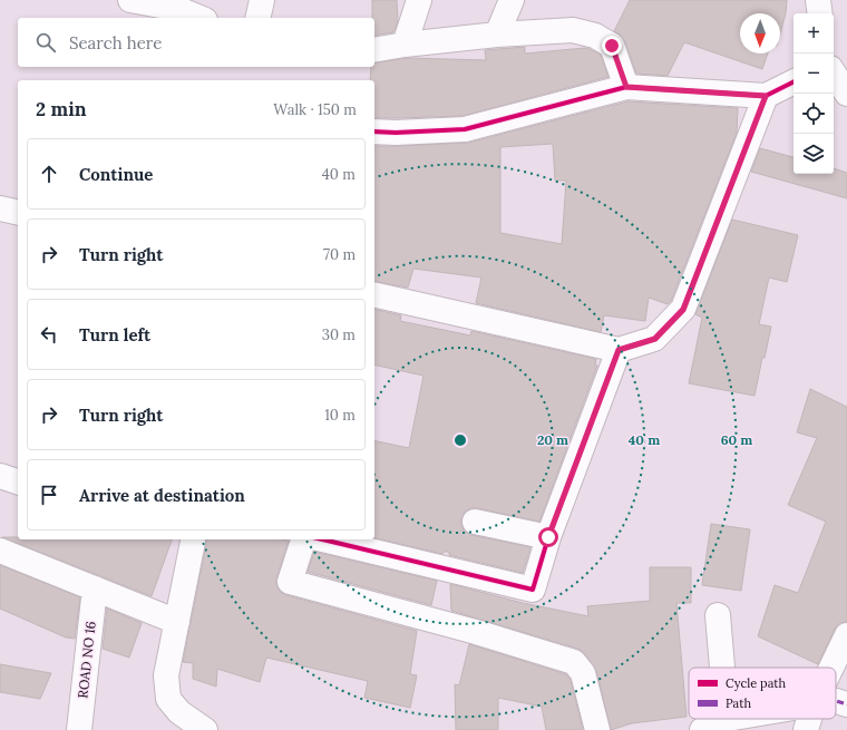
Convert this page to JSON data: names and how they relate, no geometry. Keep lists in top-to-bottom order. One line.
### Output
{"streets":{"street":["ROAD NO 16"]},"legend":["Cycle path","Path"],"north":"bottom","page":{"map_buttons":["+","−"],"search":"Search here","heading":["2 min","Walk · 150 m"],"list":[["Continue","40 m"],["Turn right","70 m"],["Turn left","30 m"],["Turn right","10 m"],"Arrive at destination"]},"rings":["20 m","40 m","60 m"]}
